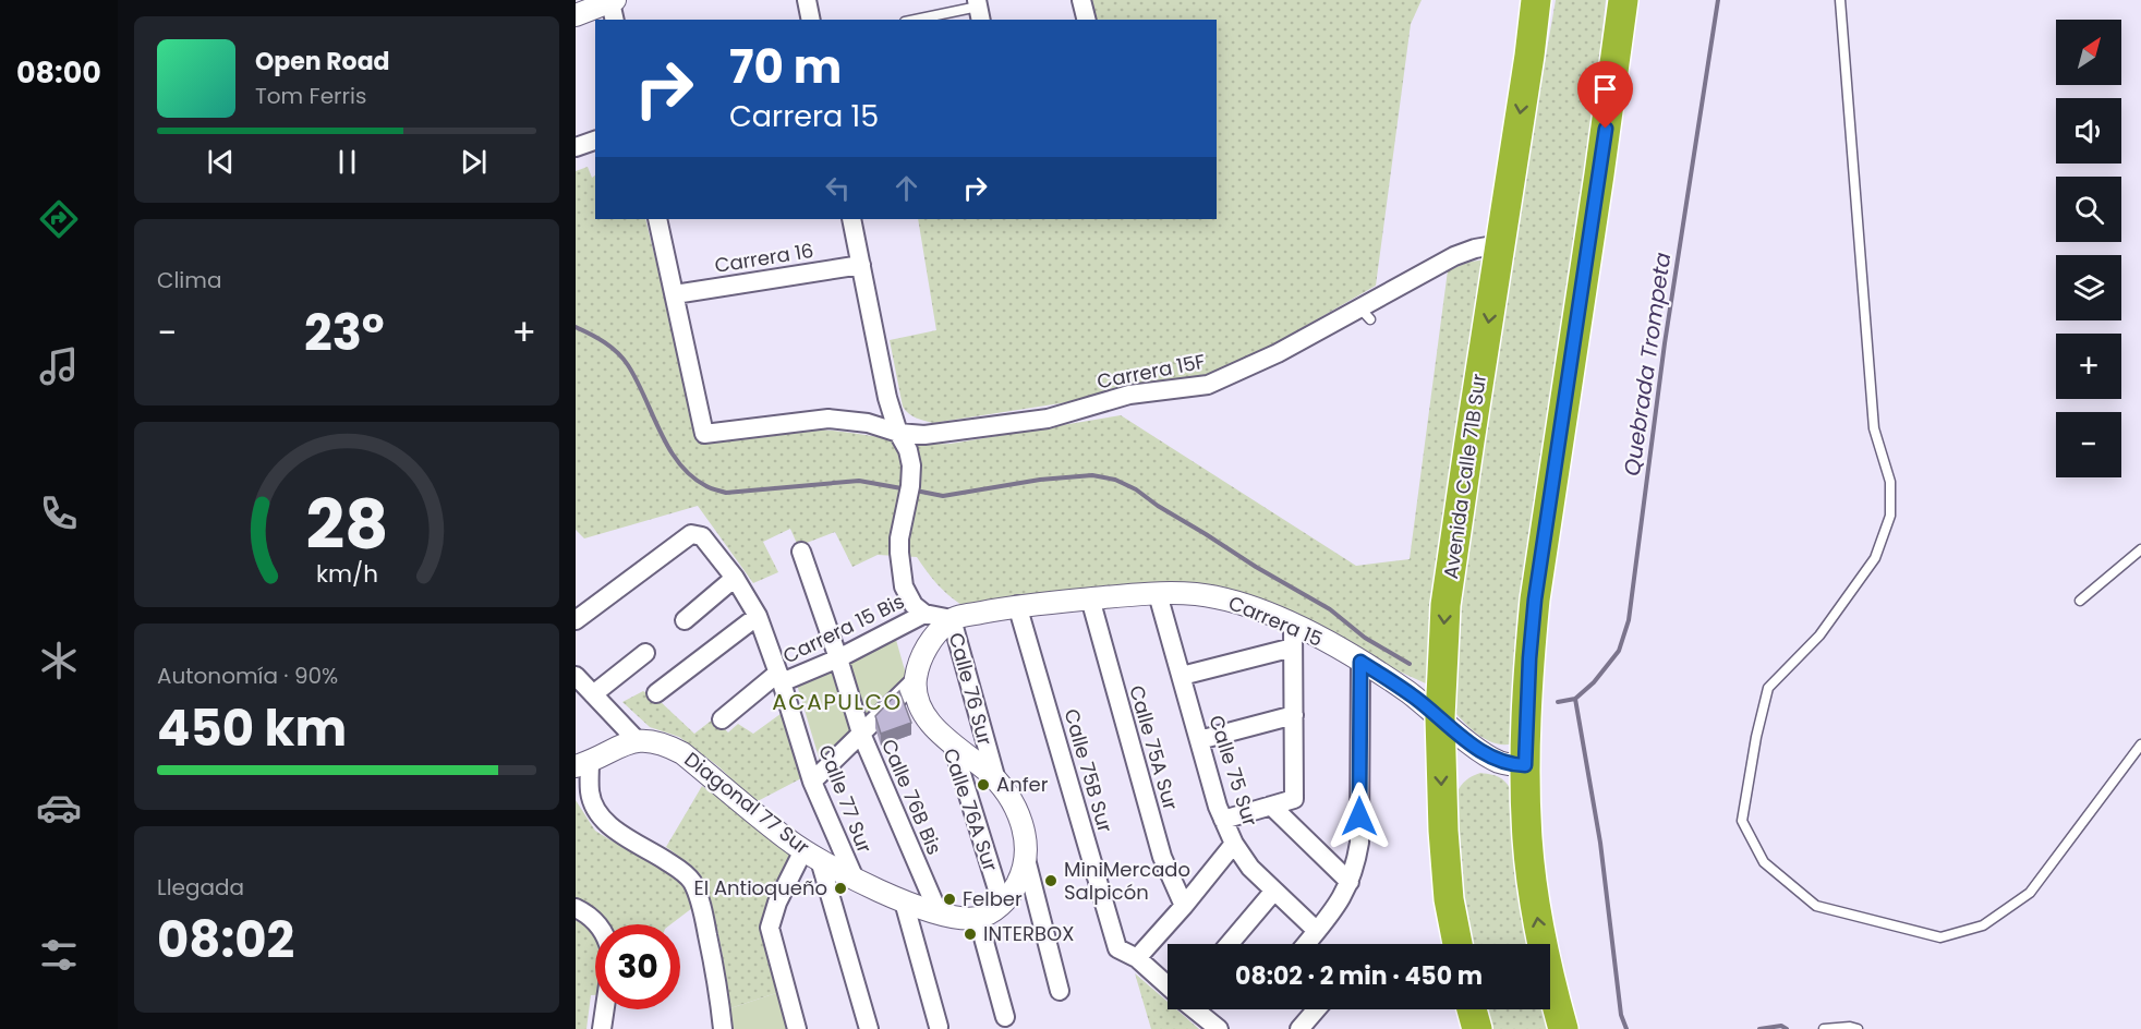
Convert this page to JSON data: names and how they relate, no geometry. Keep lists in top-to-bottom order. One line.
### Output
{"streets":{"highway":["Avenida Calle 71B Sur"],"street":["Carrera 16","Carrera 15F","Carrera 15","Carrera 15 Bis","Calle 76 Sur","Calle 75A Sur","Calle 75B Sur","Calle 75 Sur","Calle 76B Bis","Calle 77 Sur","Diagonal 77 Sur","Calle 76A Sur"]},"crossings":[["Carrera 16","Carrera 15F"],["Carrera 15F","Avenida Calle 71B Sur"],["Avenida Calle 71B Sur","Carrera 15"],["Carrera 15","Calle 76 Sur"],["Carrera 15","Calle 75A Sur"],["Carrera 15","Calle 75B Sur"],["Carrera 15","Calle 75 Sur"],["Carrera 15 Bis","Calle 76 Sur"],["Carrera 15 Bis","Calle 76B Bis"],["Carrera 15 Bis","Calle 77 Sur"],["Calle 76B Bis","Diagonal 77 Sur"],["Calle 77 Sur","Diagonal 77 Sur"]],"districts":["ACAPULCO"],"water":["Quebrada Trompeta"],"places":["Anfer","MiniMercado Salpicón","El Antioqueño","Felber","INTERBOX"],"north":"top right","page":{"tabs":"08:00","map_buttons":["+","−"],"turn":["70 m","Carrera 15"],"song":["Open Road","Tom Ferris"],"tile":["Clima",["Autonomía · 90%","450 km"],["Llegada","08:02"]],"heat":["−","23°","+"],"limit":"30","trip":"08:02 · 2 min · 450 m","gauge":["28","km/h"]}}
